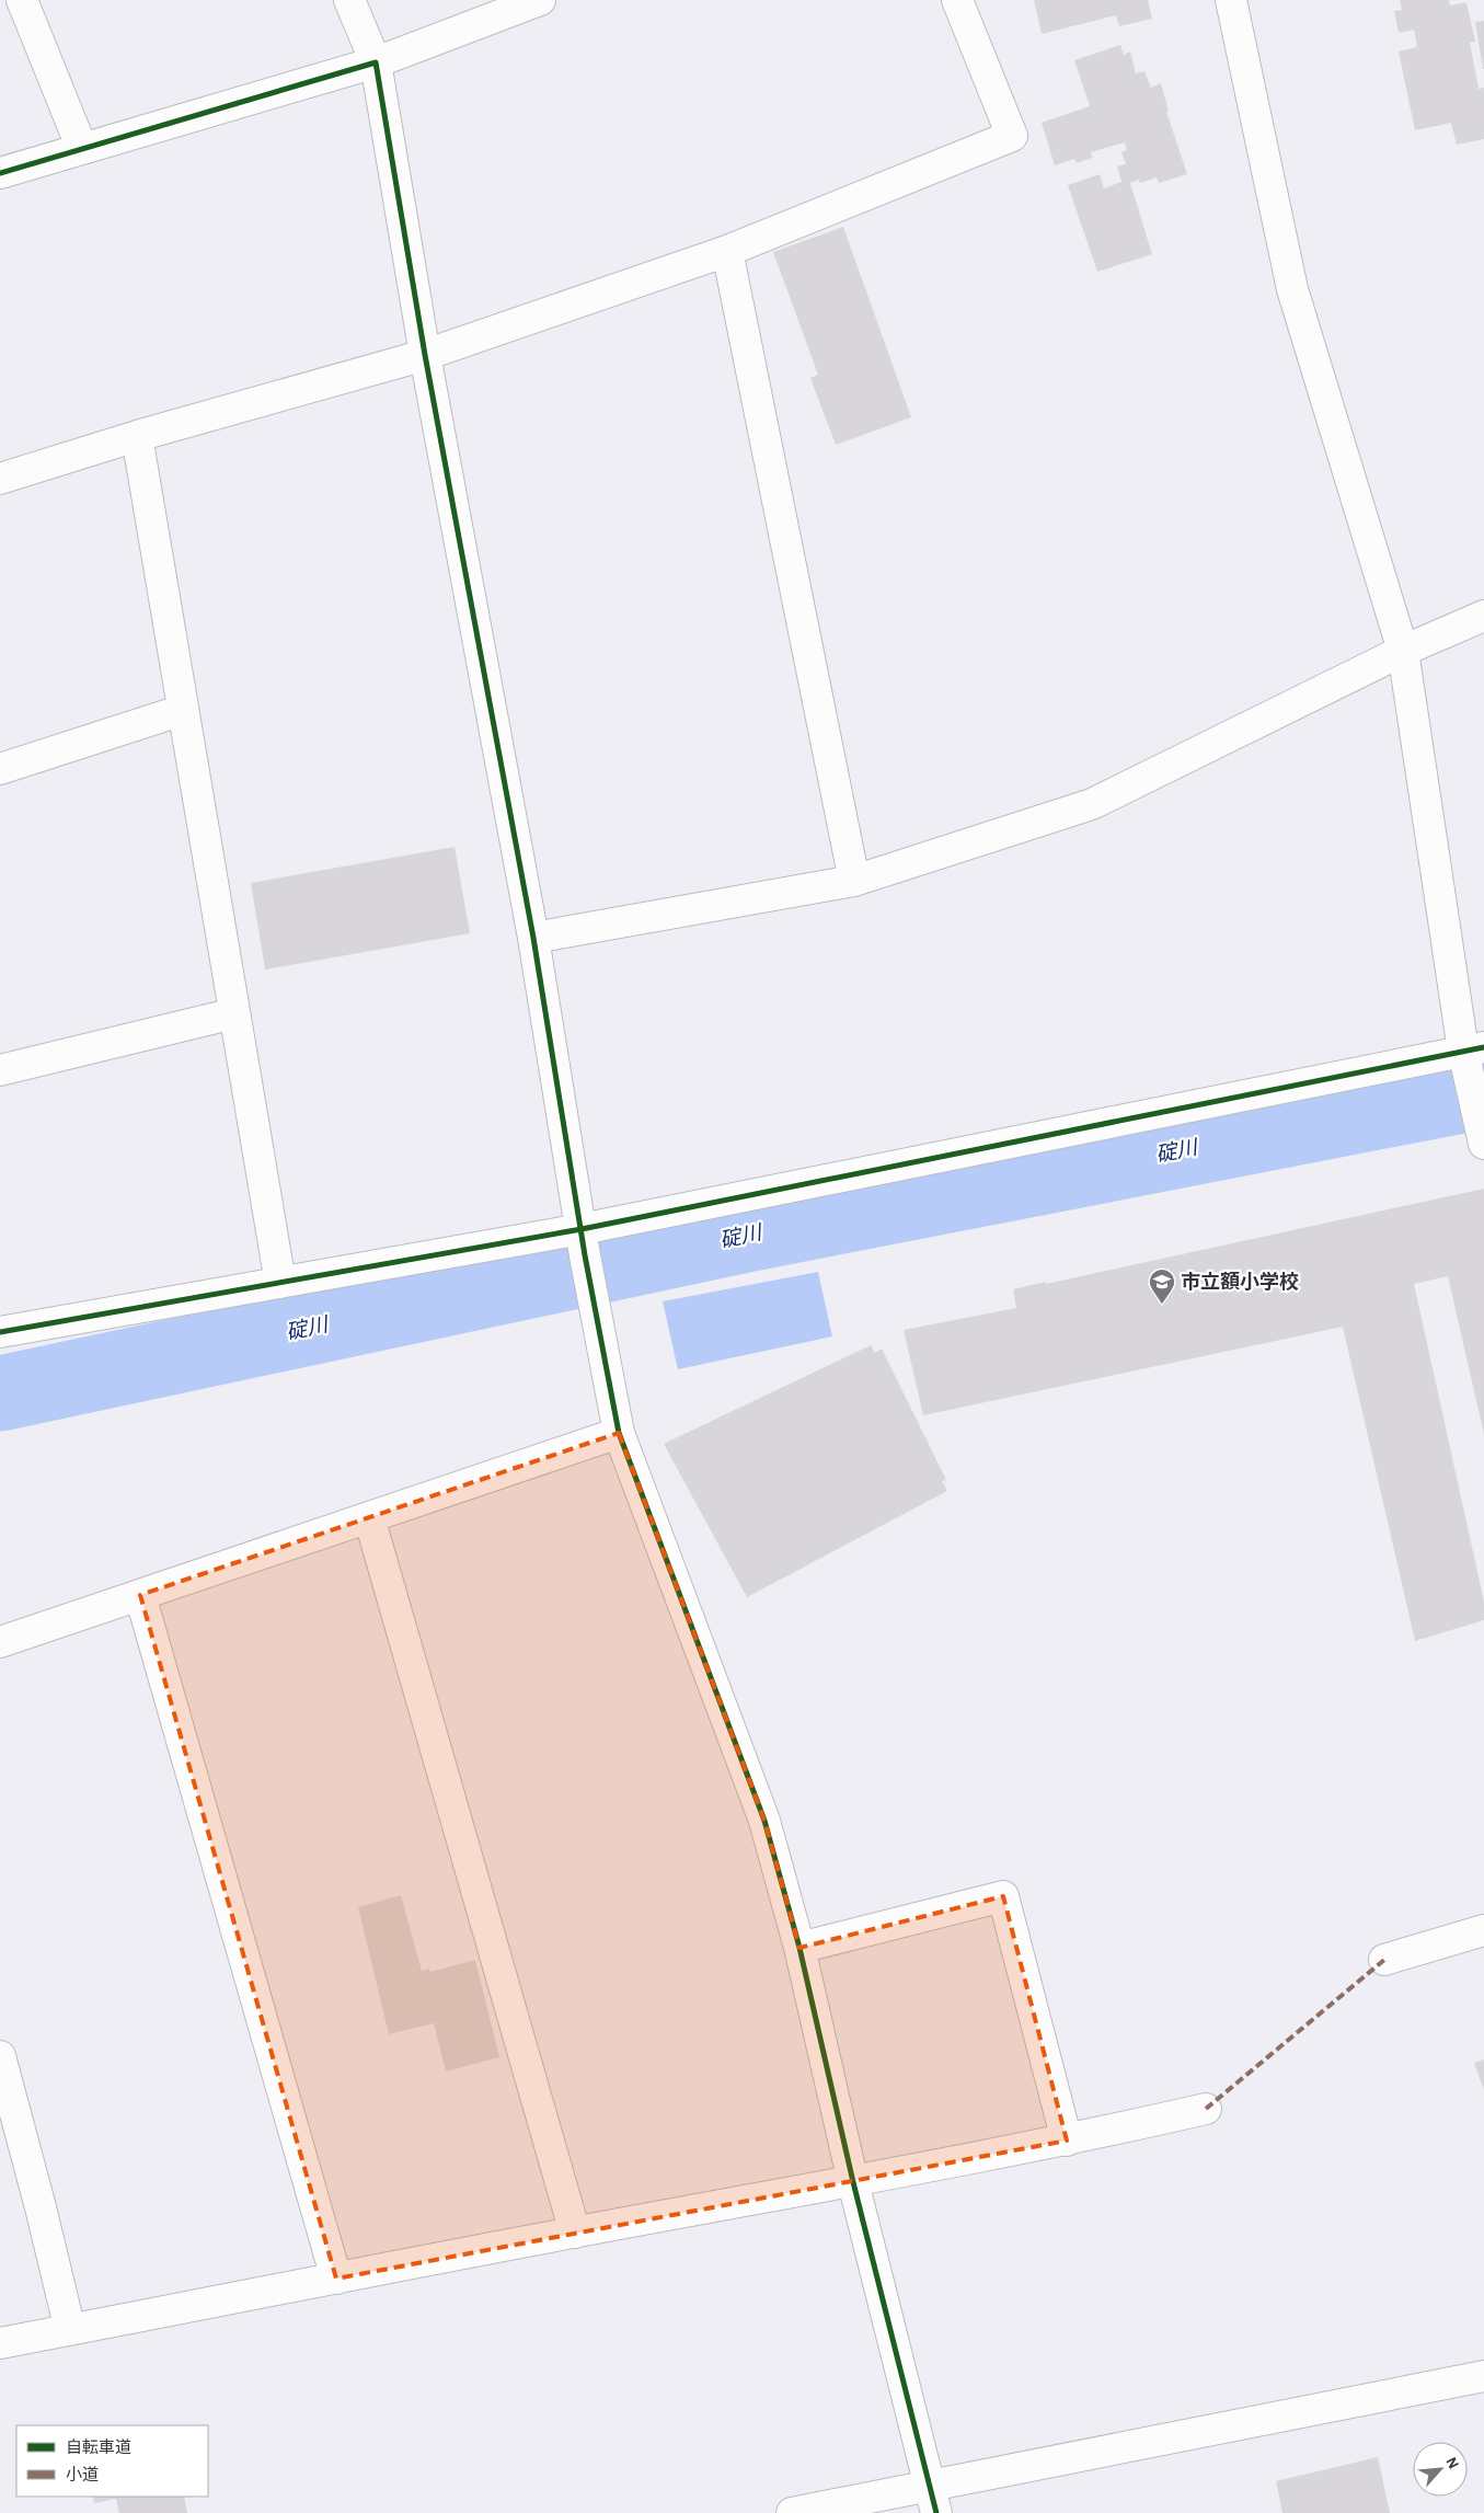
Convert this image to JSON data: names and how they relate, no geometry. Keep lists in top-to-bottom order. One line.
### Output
{"water":["碇川"],"places":{"school or university":["市立額小学校"]},"legend":["自転車道","小道"],"north":"top right"}
